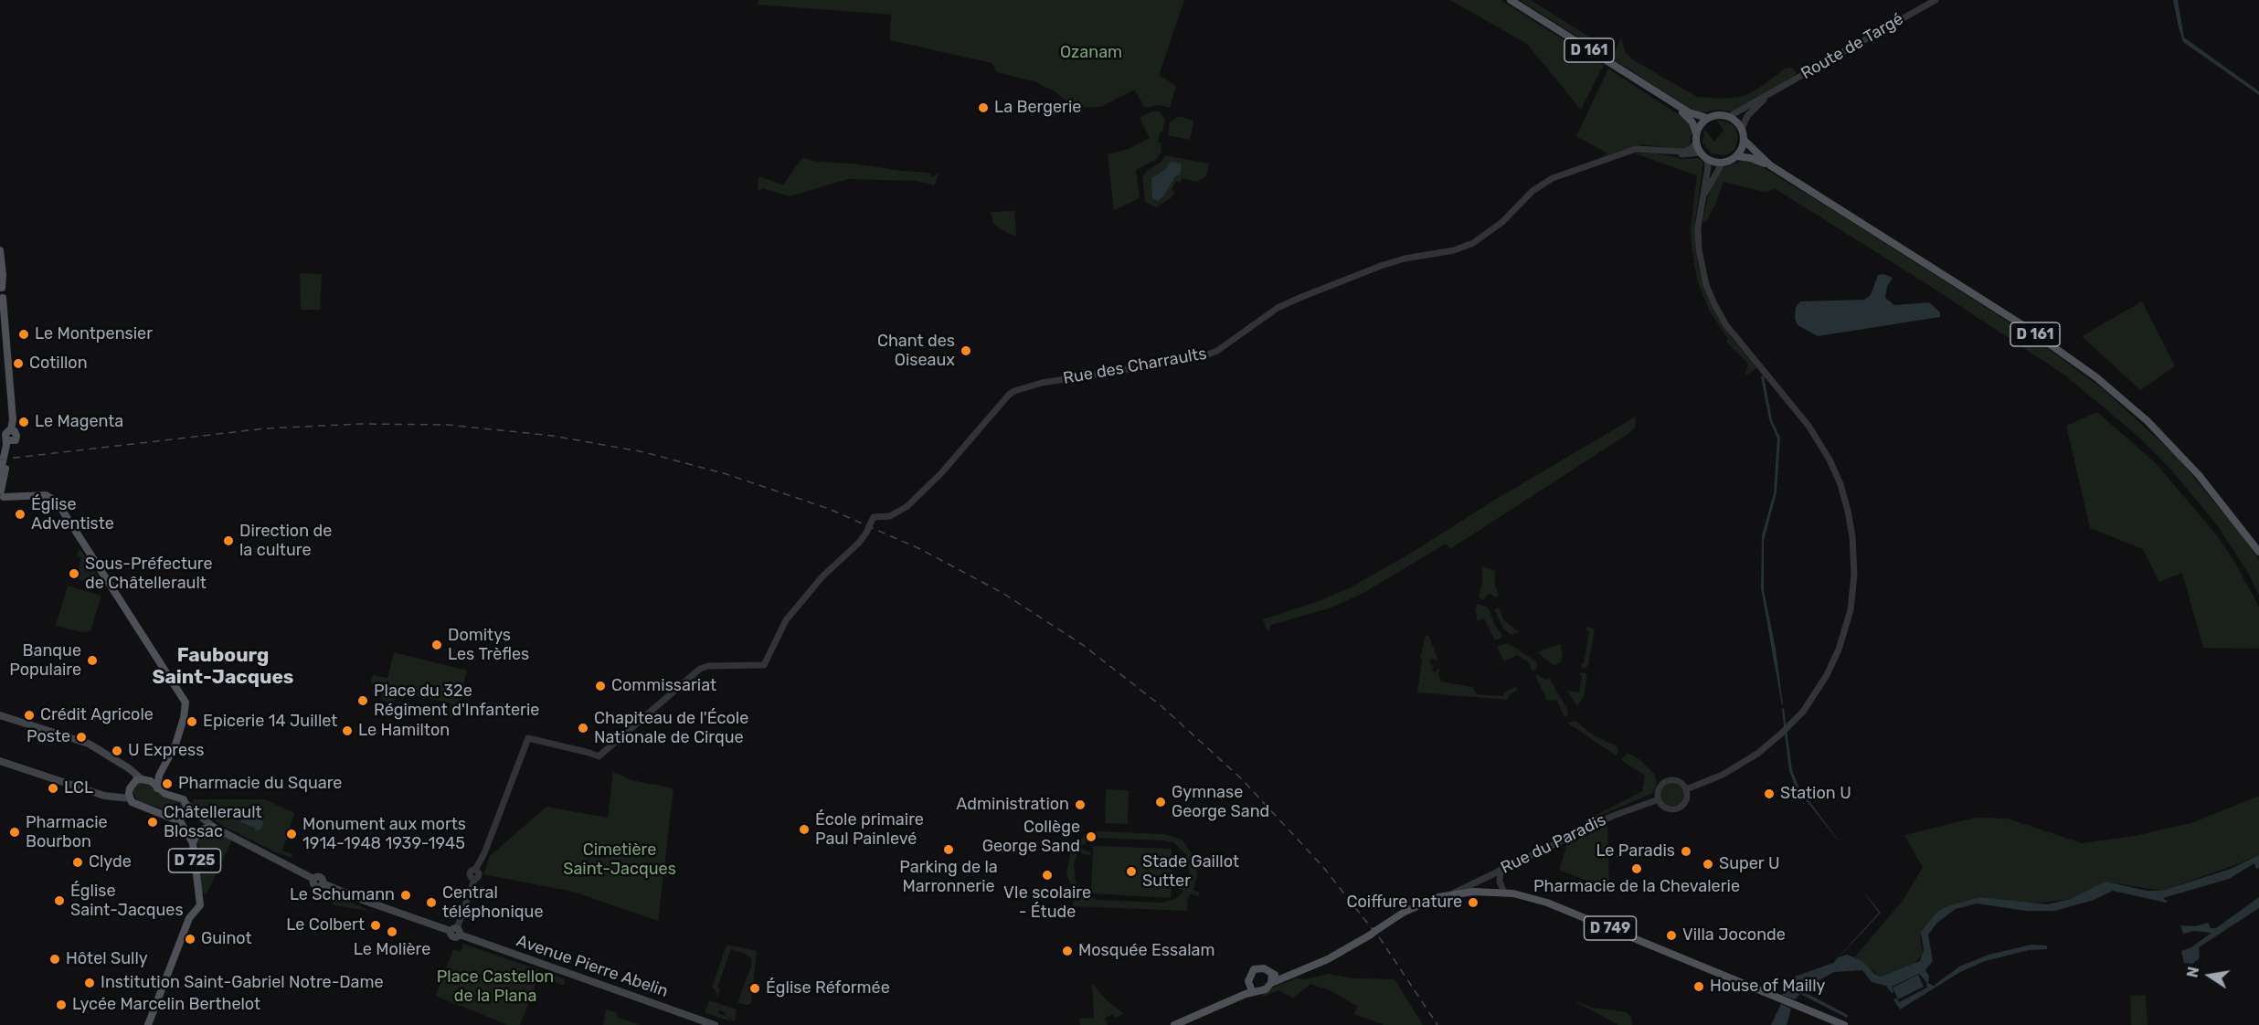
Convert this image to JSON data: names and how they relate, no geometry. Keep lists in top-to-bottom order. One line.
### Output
{"streets":{"main road":["D 161","D 725","D 749","Avenue Pierre Abelin"],"street":["Route de Targé","Rue des Charraults","Rue du Paradis"]},"crossings":[["Route de Targé","D 161"],["Route de Targé","Rue des Charraults"],["D 161","Rue des Charraults"],["Rue des Charraults","Avenue Pierre Abelin"],["Rue du Paradis","D 749"],["D 725","Avenue Pierre Abelin"]],"districts":["Faubourg Saint-Jacques"],"parks":["Ozanam","Cimetière Saint-Jacques","Place Castellon de la Plana"],"places":["La Bergerie","Le Montpensier","Chant des Oiseaux","Cotillon","Le Magenta","Église Adventiste","Direction de la culture","Sous-Préfecture de Châtellerault","Domitys Les Trèfles","Banque Populaire","Commissariat","Place du 32e Régiment d'Infanterie","Crédit Agricole","Epicerie 14 Juillet","Chapiteau de l'École Nationale de Cirque","Le Hamilton","Poste","U Express","Pharmacie du Square","LCL","Station U","Gymnase George Sand","Administration","Châtellerault Blossac","École primaire Paul Painlevé","Pharmacie Bourbon","Monument aux morts 1914-1948 1939-1945","Collège George Sand","Parking de la Marronnerie","Le Paradis","Clyde","Super U","Pharmacie de la Chevalerie","Stade Gaillot Sutter","VIe scolaire - Étude","Le Schumann","Église Saint-Jacques","Central téléphonique","Coiffure nature","Le Colbert","Le Molière","Villa Joconde","Guinot","Mosquée Essalam","Hôtel Sully","Institution Saint-Gabriel Notre-Dame","House of Mailly","Église Réformée","Lycée Marcelin Berthelot"],"north":"left"}
